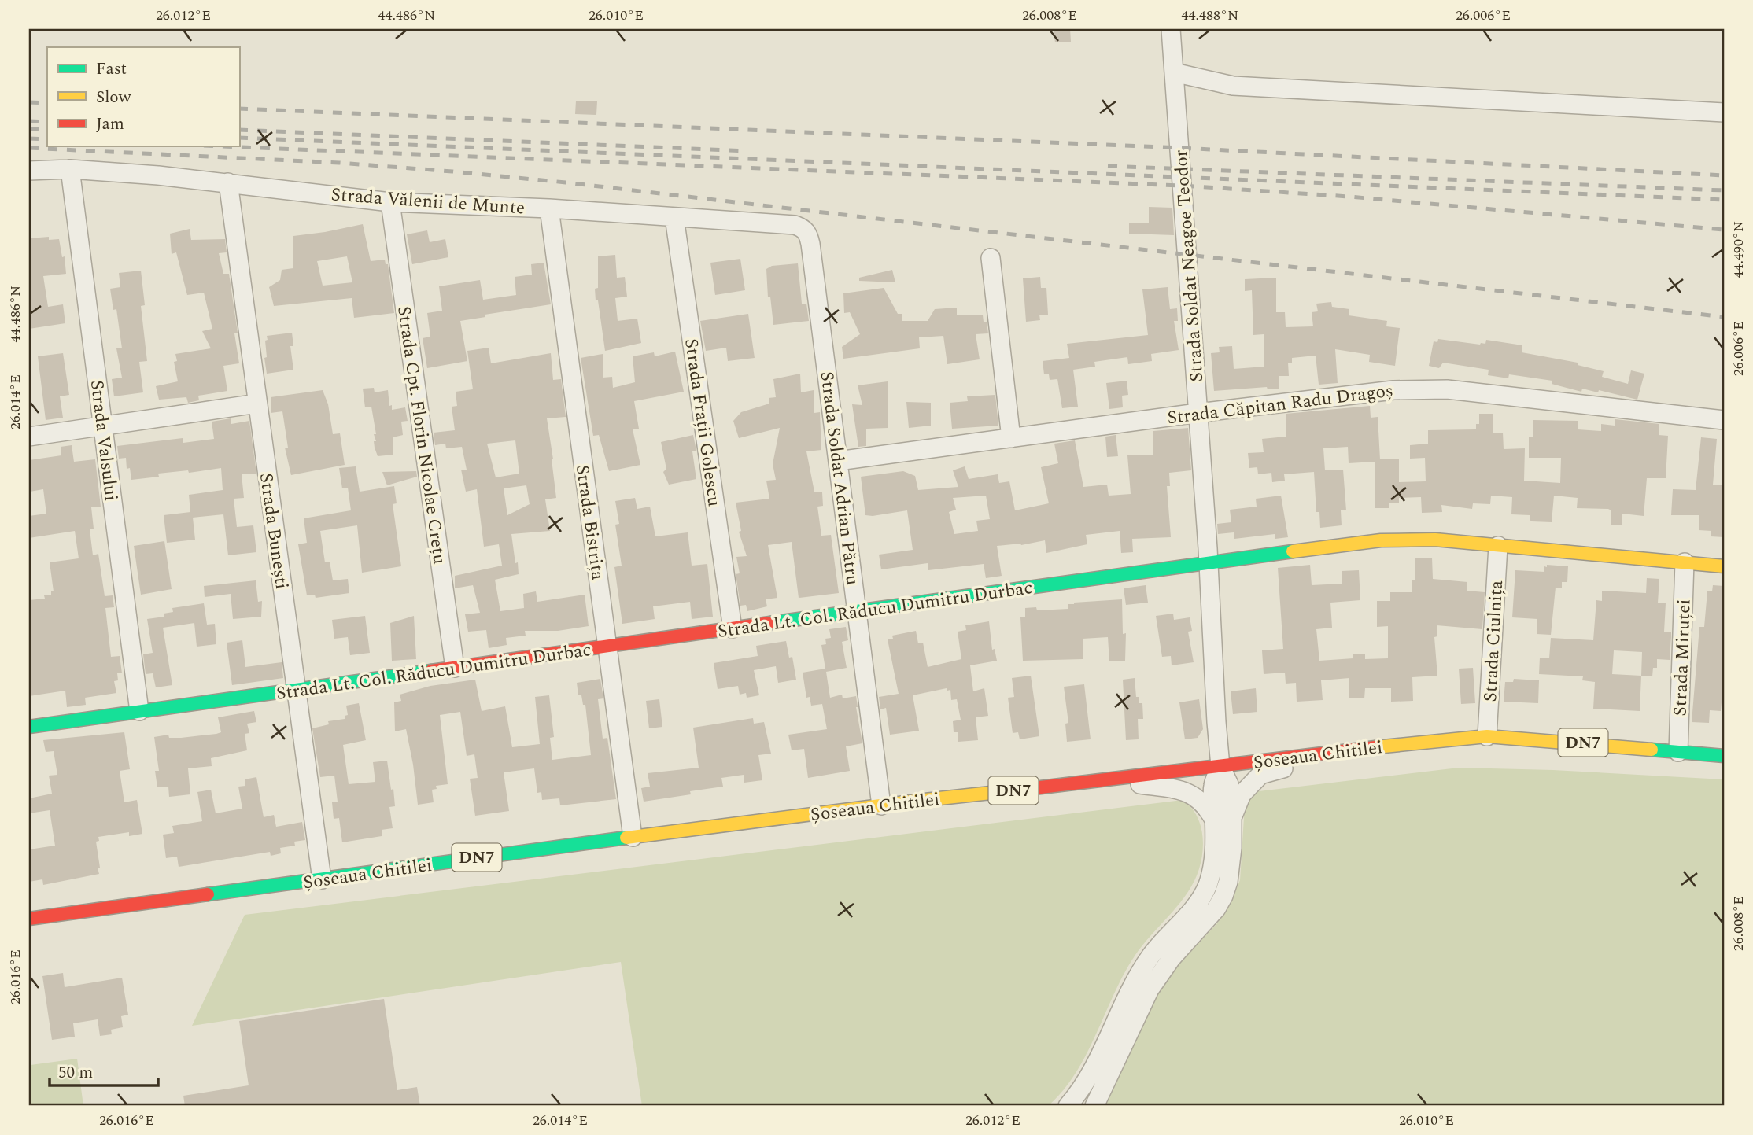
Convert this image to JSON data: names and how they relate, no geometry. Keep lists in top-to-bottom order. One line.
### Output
{"streets":{"street":["Strada Vălenii de Munte","Strada Soldat Neagoe Teodor","Strada Căpitan Radu Dragoș","Strada Frații Golescu","Strada Cpt. Florin Nicolae Crețu","Strada Valsului","Strada Soldat Adrian Pătru","Strada Bistrița","Strada Bunești","Strada Lt. Col. Răducu Dumitru Durbac","Strada Ciulnița","Strada Miruței","DN7","Șoseaua Chitilei"]},"crossings":[["Strada Vălenii de Munte","Strada Frații Golescu"],["Strada Vălenii de Munte","Strada Cpt. Florin Nicolae Crețu"],["Strada Vălenii de Munte","Strada Valsului"],["Strada Vălenii de Munte","Strada Soldat Adrian Pătru"],["Strada Vălenii de Munte","Strada Bistrița"],["Strada Vălenii de Munte","Strada Bunești"],["Strada Soldat Neagoe Teodor","Strada Căpitan Radu Dragoș"],["Strada Soldat Neagoe Teodor","Strada Lt. Col. Răducu Dumitru Durbac"],["Strada Soldat Neagoe Teodor","Șoseaua Chitilei"],["Strada Căpitan Radu Dragoș","Strada Soldat Adrian Pătru"],["Strada Frații Golescu","Strada Lt. Col. Răducu Dumitru Durbac"],["Strada Cpt. Florin Nicolae Crețu","Strada Lt. Col. Răducu Dumitru Durbac"],["Strada Valsului","Strada Lt. Col. Răducu Dumitru Durbac"],["Strada Soldat Adrian Pătru","Strada Lt. Col. Răducu Dumitru Durbac"],["Strada Soldat Adrian Pătru","Șoseaua Chitilei"],["Strada Bistrița","Strada Lt. Col. Răducu Dumitru Durbac"],["Strada Bistrița","Șoseaua Chitilei"],["Strada Bunești","Strada Lt. Col. Răducu Dumitru Durbac"],["Strada Bunești","Șoseaua Chitilei"],["Strada Lt. Col. Răducu Dumitru Durbac","Strada Ciulnița"],["Strada Lt. Col. Răducu Dumitru Durbac","Strada Miruței"],["Strada Ciulnița","Șoseaua Chitilei"],["Strada Miruței","Șoseaua Chitilei"]],"legend":["Fast","Slow","Jam"],"scale_bar":"50 m","coordinates":["26.012°E","44.486°N","26.010°E","26.008°E","44.488°N","26.006°E","44.490°N","26.014°E","26.016°E"]}
